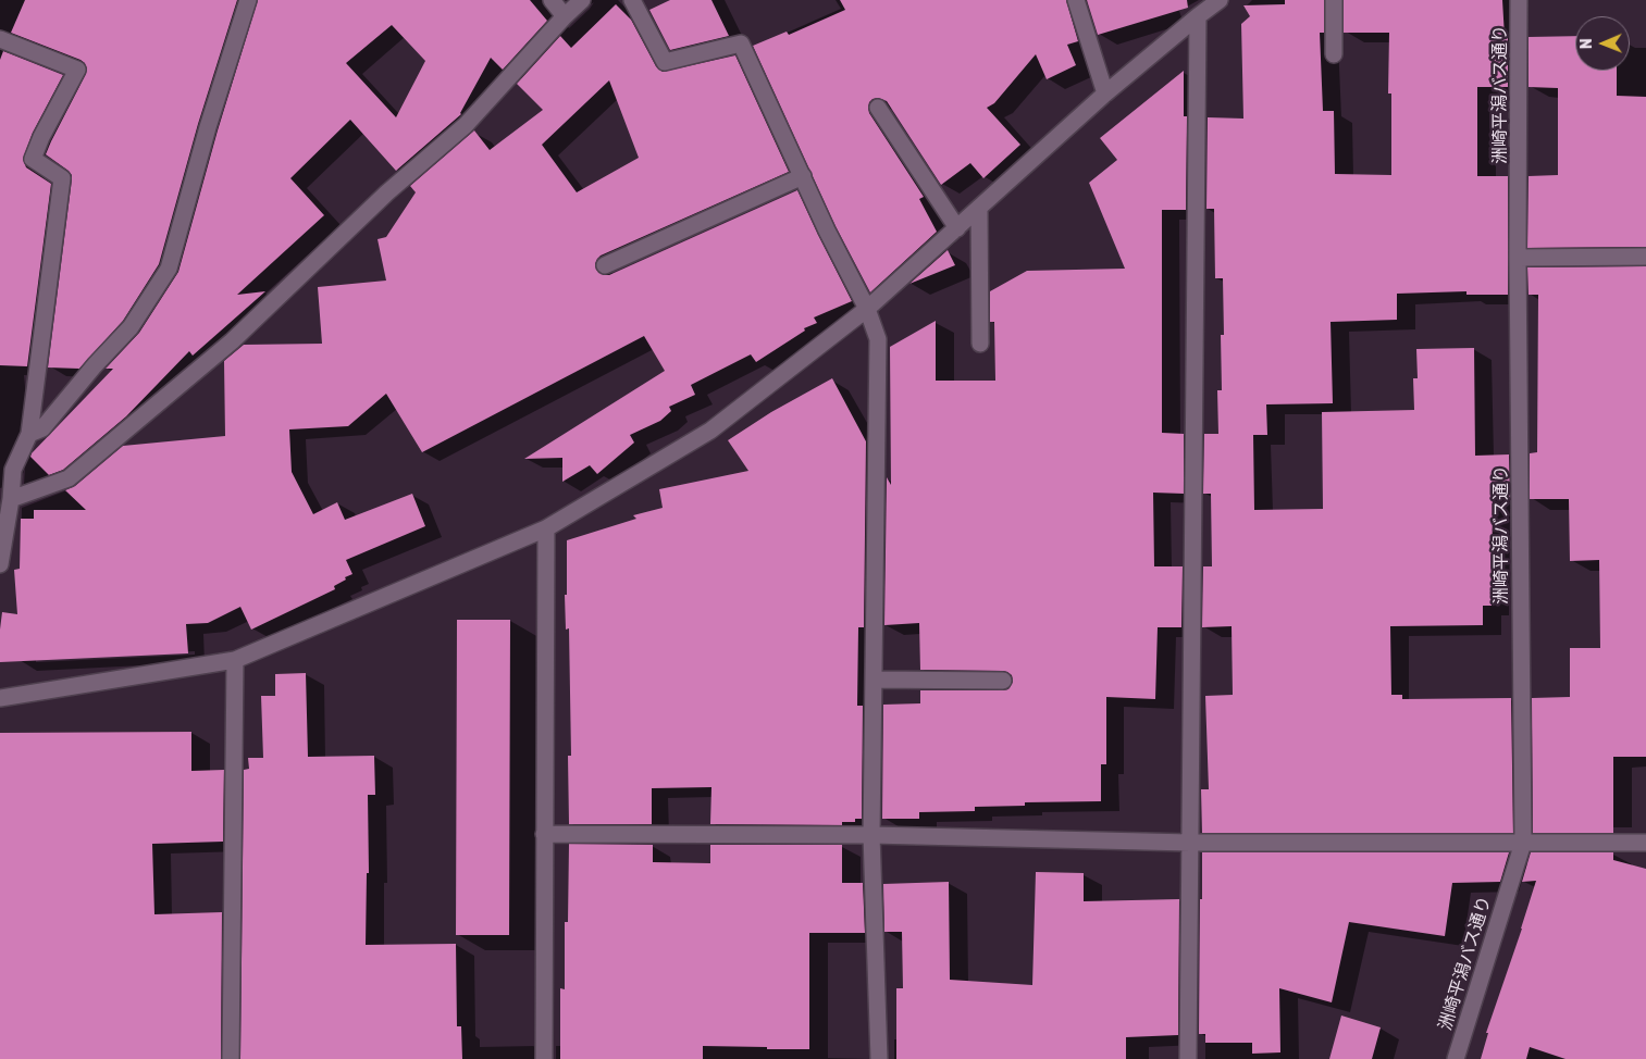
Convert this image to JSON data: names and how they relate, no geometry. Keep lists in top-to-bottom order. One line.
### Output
{"streets":{"street":["洲崎平潟バス通り"]},"north":"left"}
